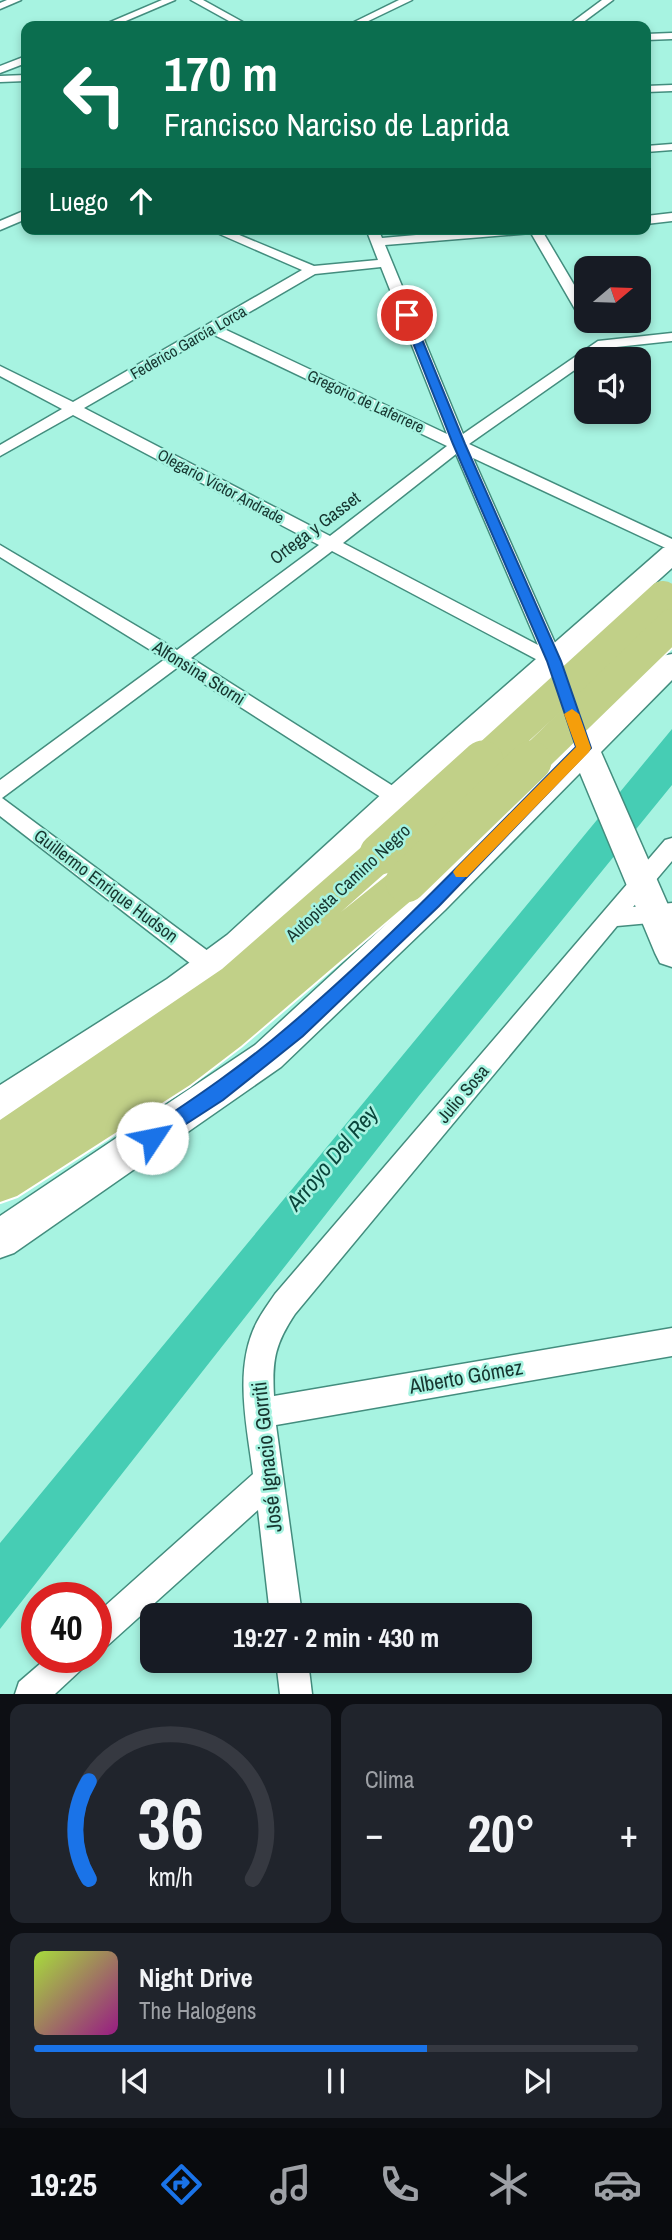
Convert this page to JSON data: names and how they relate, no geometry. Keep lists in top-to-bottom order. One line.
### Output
{"streets":{"highway":["Autopista Camino Negro"],"street":["Federico García Lorca","Gregorio de Laferrere","Olegario Víctor Andrade","Ortega y Gasset","Alfonsina Storni","Guillermo Enrique Hudson","Julio Sosa","Alberto Gómez","José Ignacio Gorriti"]},"crossings":[["Federico García Lorca","Gregorio de Laferrere"],["Federico García Lorca","Olegario Víctor Andrade"],["Gregorio de Laferrere","Ortega y Gasset"],["Olegario Víctor Andrade","Ortega y Gasset"],["Ortega y Gasset","Alfonsina Storni"],["Julio Sosa","José Ignacio Gorriti"],["Alberto Gómez","José Ignacio Gorriti"]],"water":["Arroyo Del Rey"],"north":"right","page":{"turn":["170 m","Francisco Narciso de Laprida"],"then":"Luego","limit":"40","trip":"19:27 · 2 min · 430 m","tile":"Clima","heat":["−","20°","+"],"song":["Night Drive","The Halogens"],"tabs":"19:25","gauge":["36","km/h"]}}
